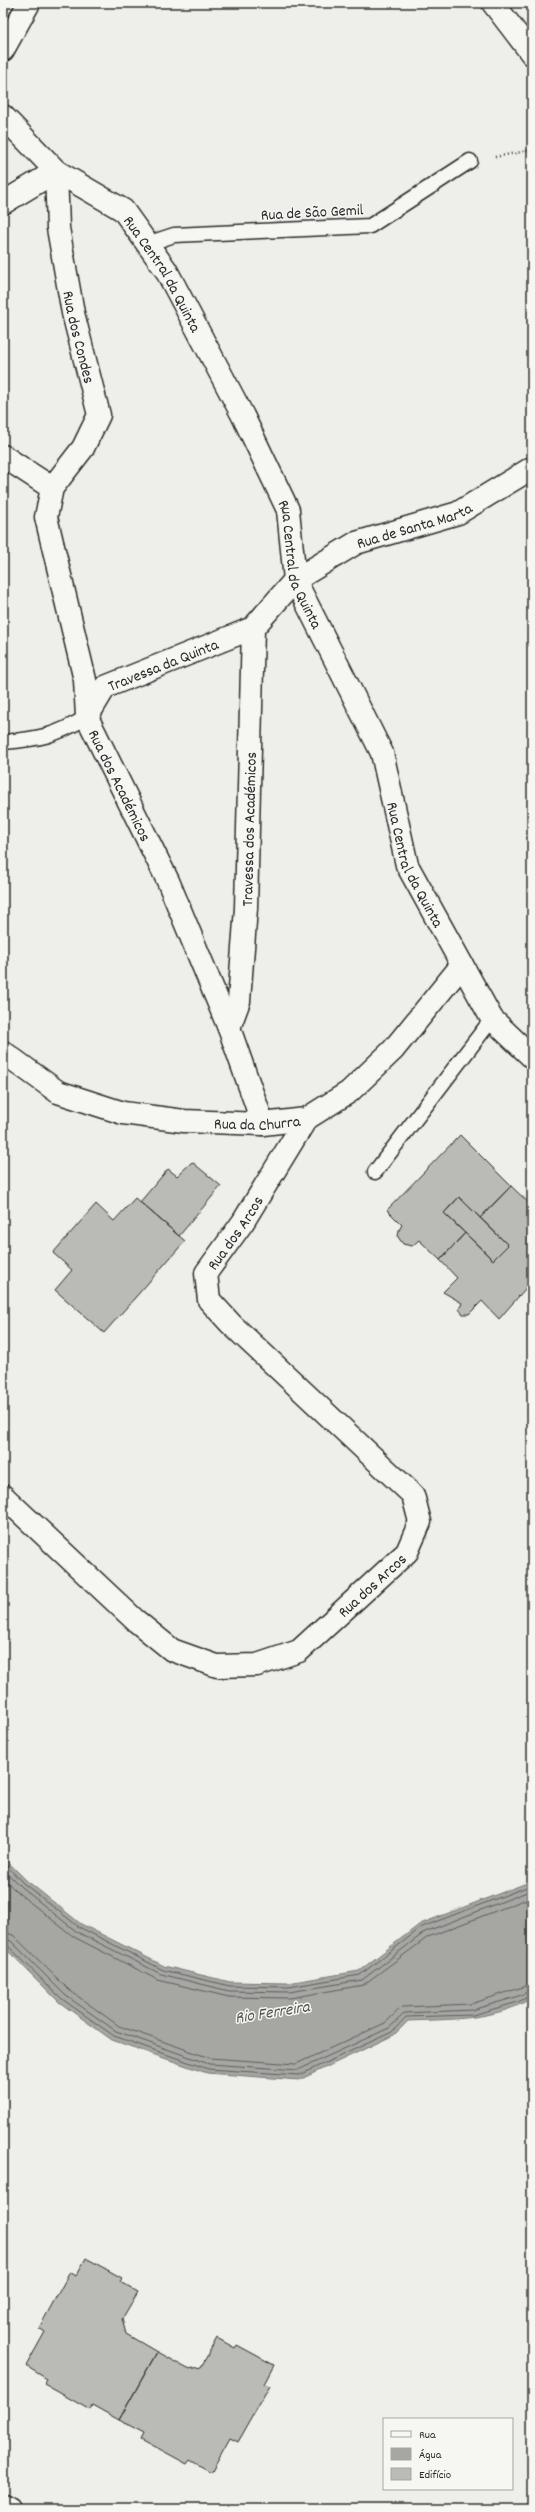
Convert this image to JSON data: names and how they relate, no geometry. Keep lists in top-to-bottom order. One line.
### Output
{"streets":{"street":["Rua Central da Quinta","Rua dos Condes","Rua de Santa Marta","Travessa da Quinta","Rua dos Académicos","Travessa dos Académicos","Rua da Churra","Rua dos Arcos"],"lane":["Rua de São Gemil"]},"crossings":[["Rua de São Gemil","Rua Central da Quinta"],["Rua Central da Quinta","Rua dos Condes"],["Rua Central da Quinta","Rua de Santa Marta"],["Rua Central da Quinta","Travessa da Quinta"],["Rua Central da Quinta","Rua da Churra"],["Rua dos Condes","Rua dos Académicos"],["Rua de Santa Marta","Travessa da Quinta"],["Travessa da Quinta","Rua dos Académicos"],["Travessa da Quinta","Travessa dos Académicos"],["Rua dos Académicos","Travessa dos Académicos"],["Rua dos Académicos","Rua da Churra"],["Rua da Churra","Rua dos Arcos"]],"water":["Rio Ferreira"],"legend":["Rua","Água","Edifício"]}
